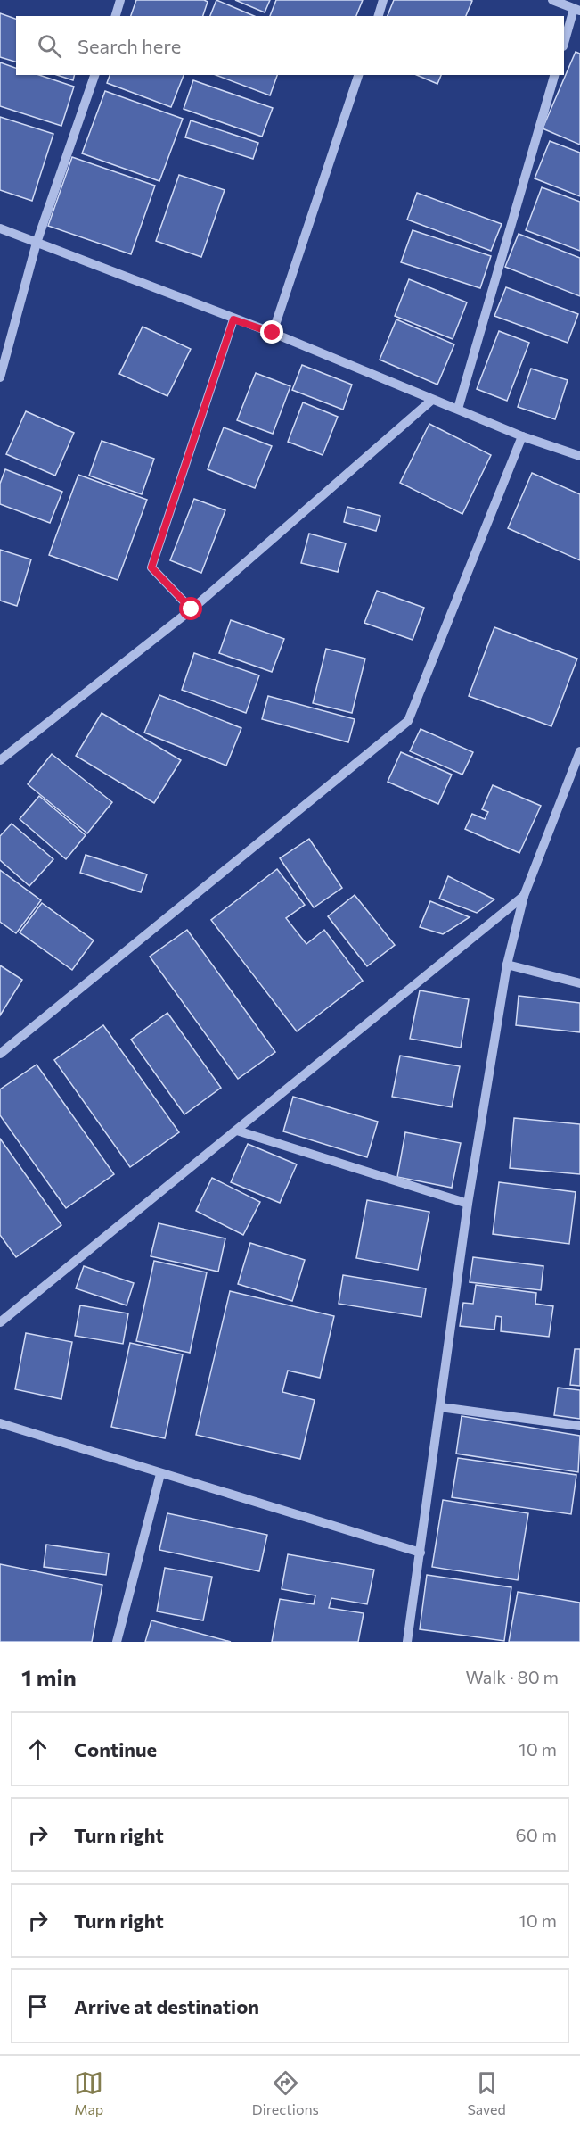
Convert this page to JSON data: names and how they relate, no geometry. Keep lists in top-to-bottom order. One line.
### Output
{"page":{"search":"Search here","heading":["1 min","Walk · 80 m"],"list":[["Continue","10 m"],["Turn right","60 m"],["Turn right","10 m"],"Arrive at destination"],"nav":["Map","Directions","Saved"]}}
